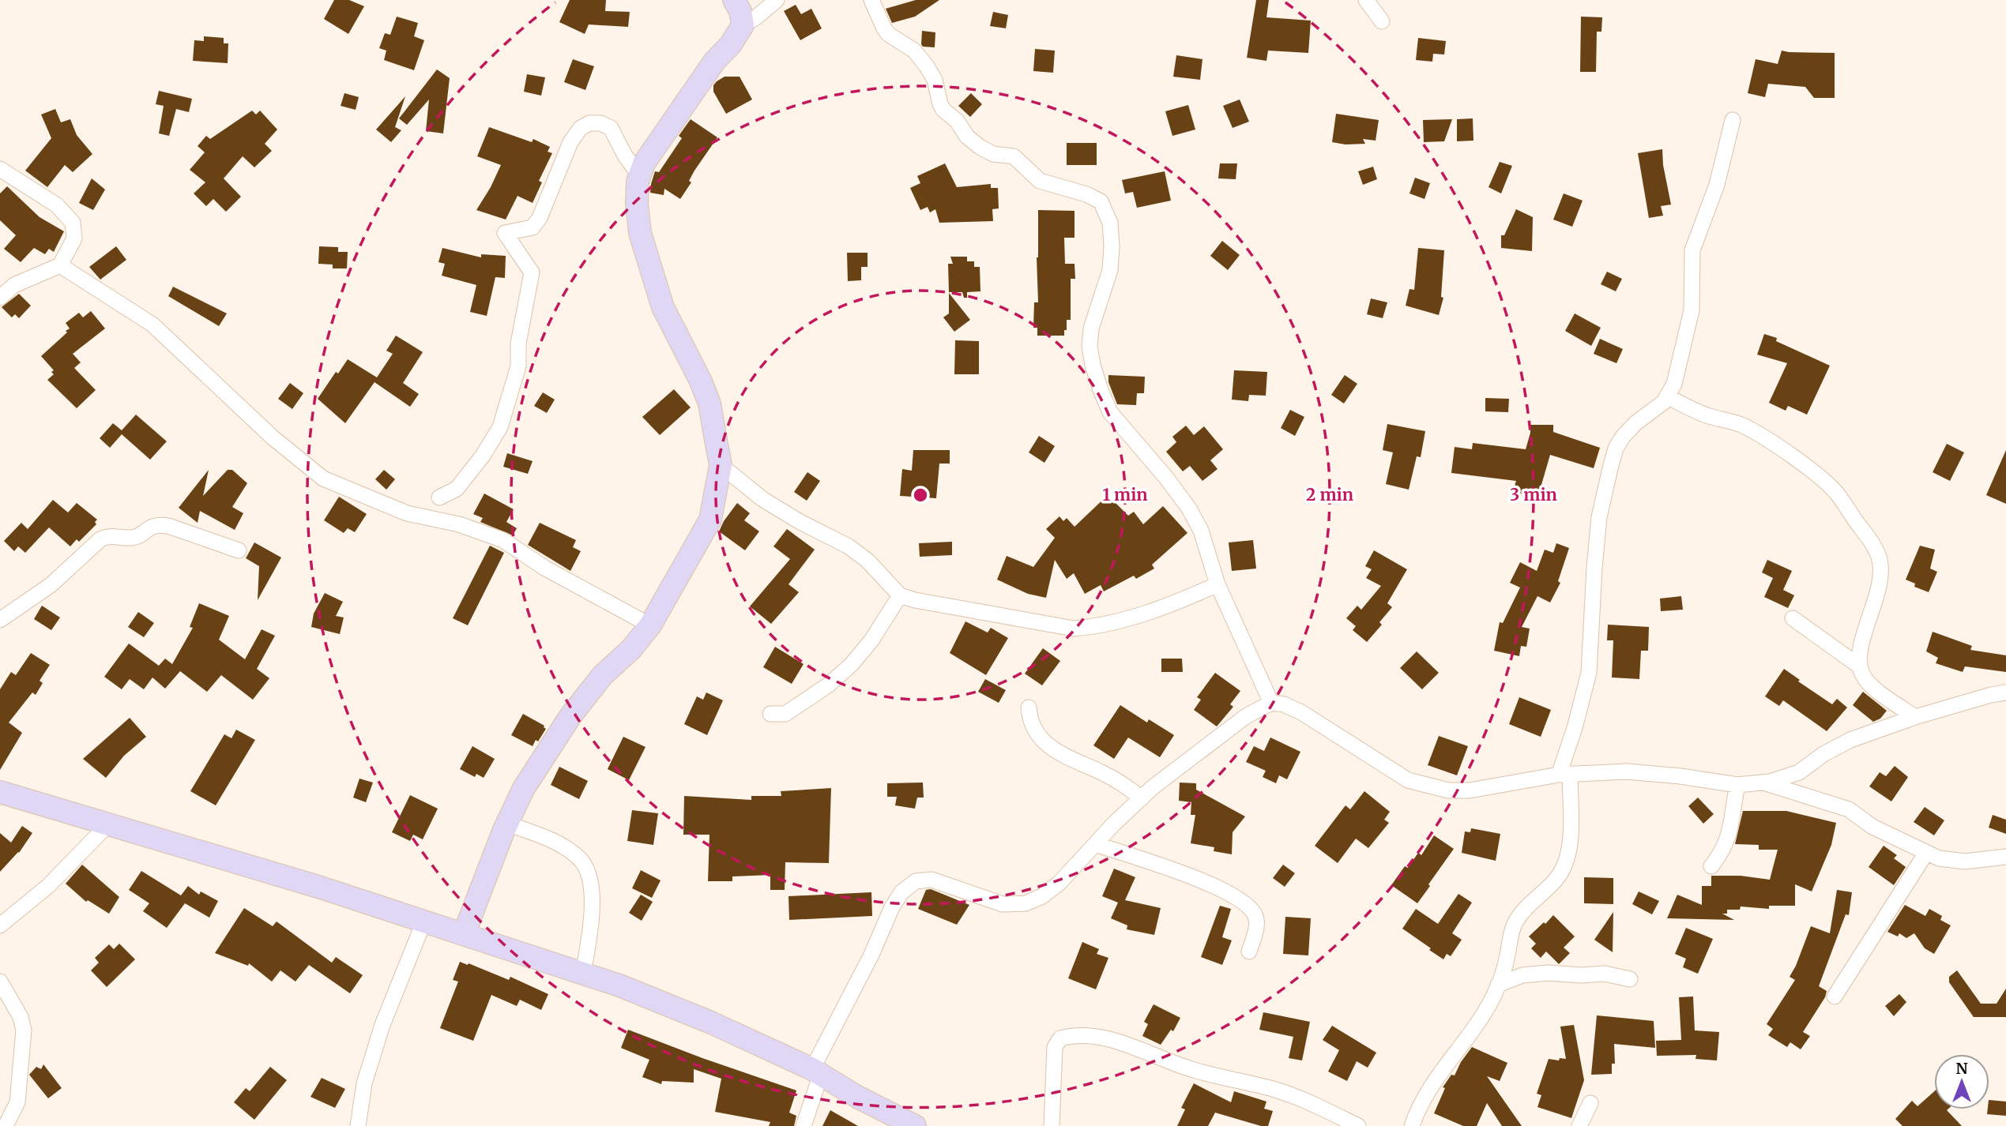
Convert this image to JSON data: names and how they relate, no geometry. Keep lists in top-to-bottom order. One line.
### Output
{"north":"top","rings":["1 min","2 min","3 min"]}
